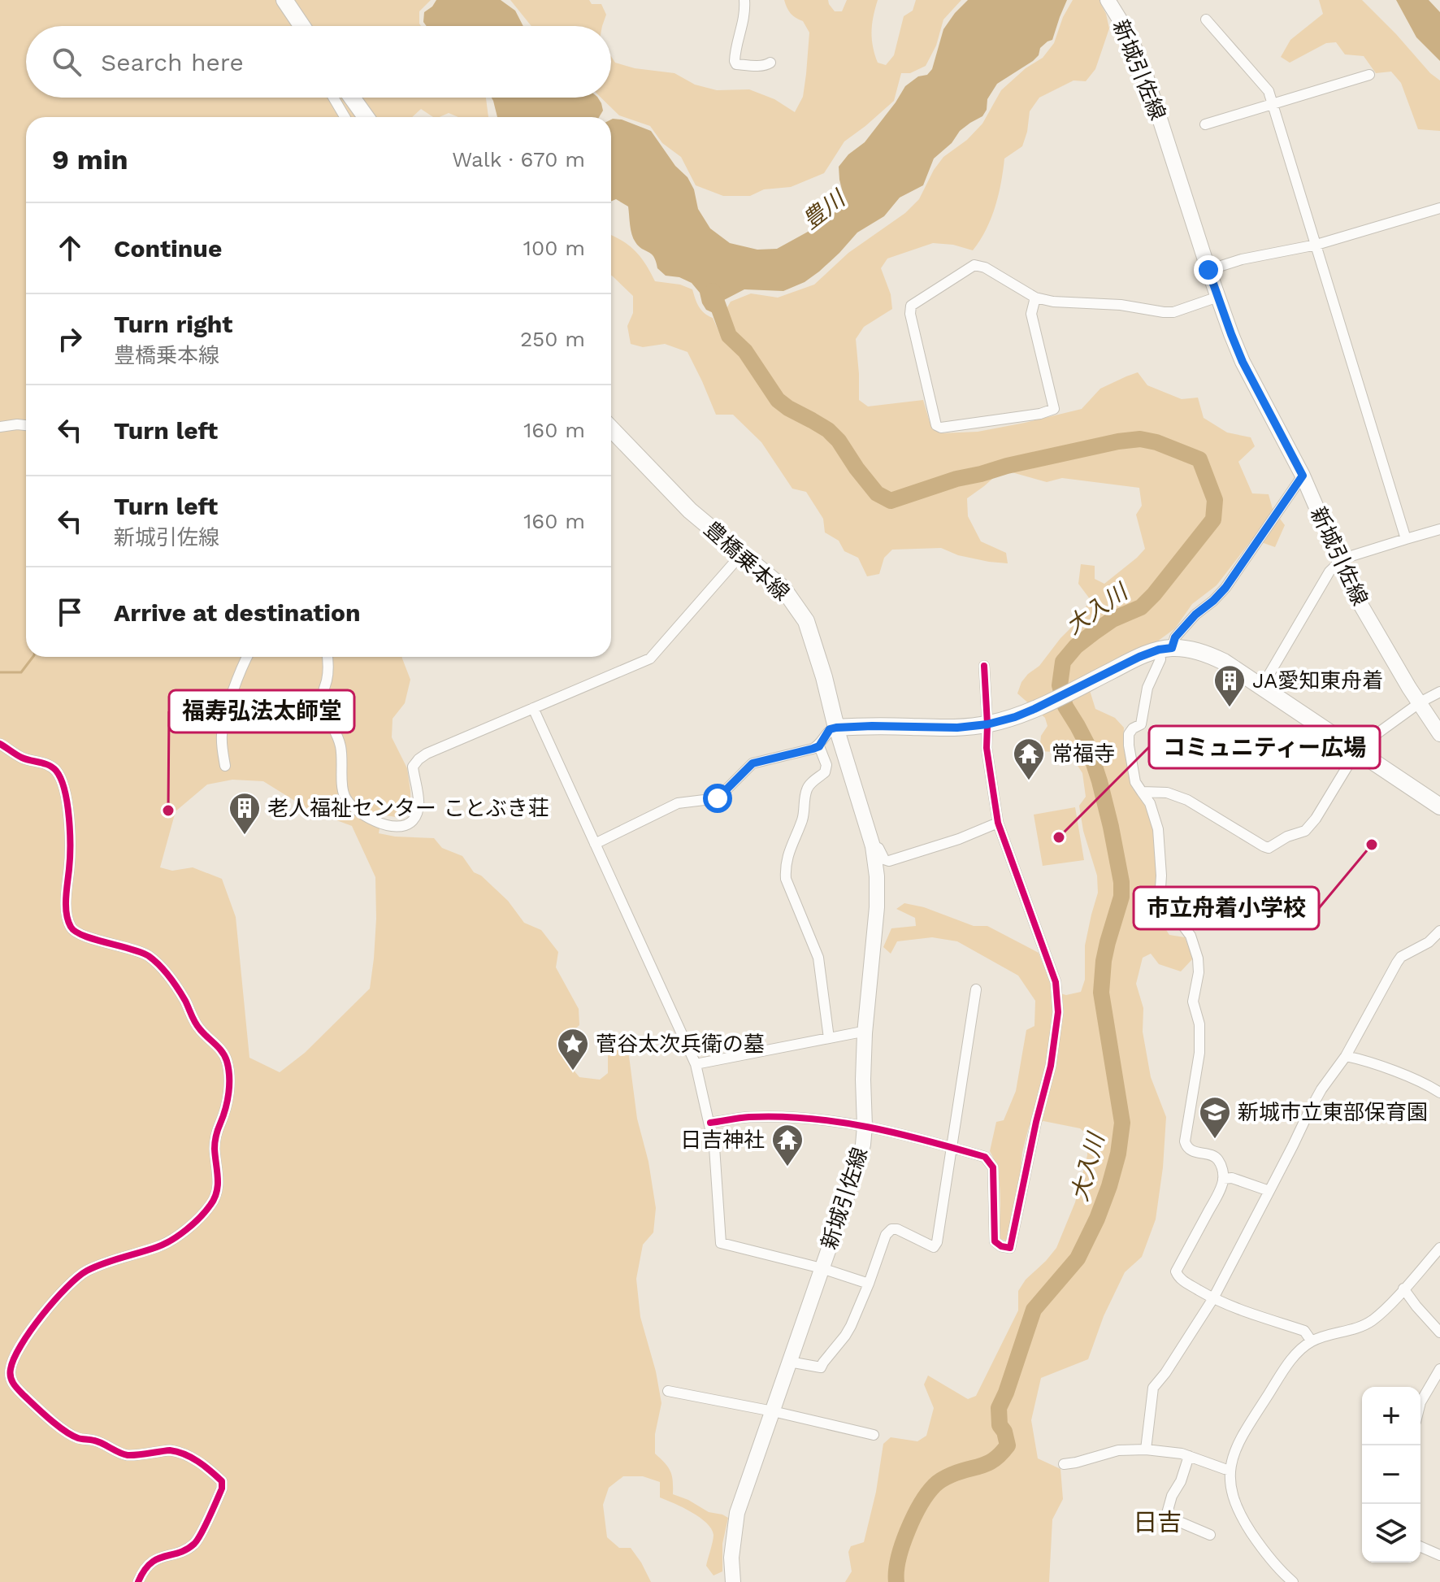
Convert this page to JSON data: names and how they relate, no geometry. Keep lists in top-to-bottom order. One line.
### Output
{"streets":{"main road":["新城引佐線","豊橋乗本線"]},"crossings":[["新城引佐線","豊橋乗本線"]],"districts":["日吉"],"water":["豊川","大入川"],"places":{"building":["JA愛知東舟着","老人福祉センター ことぶき荘"],"temple":["常福寺","日吉神社"],"other":["福寿弘法太師堂","コミュニティー広場","市立舟着小学校"],"place":["菅谷太次兵衛の墓"],"school or university":["新城市立東部保育園"]},"page":{"search":"Search here","heading":["9 min","Walk · 670 m"],"list":[["Continue","100 m"],["Turn right","豊橋乗本線","250 m"],["Turn left","160 m"],["Turn left","新城引佐線","160 m"],"Arrive at destination"],"map_buttons":["+","−"]}}
